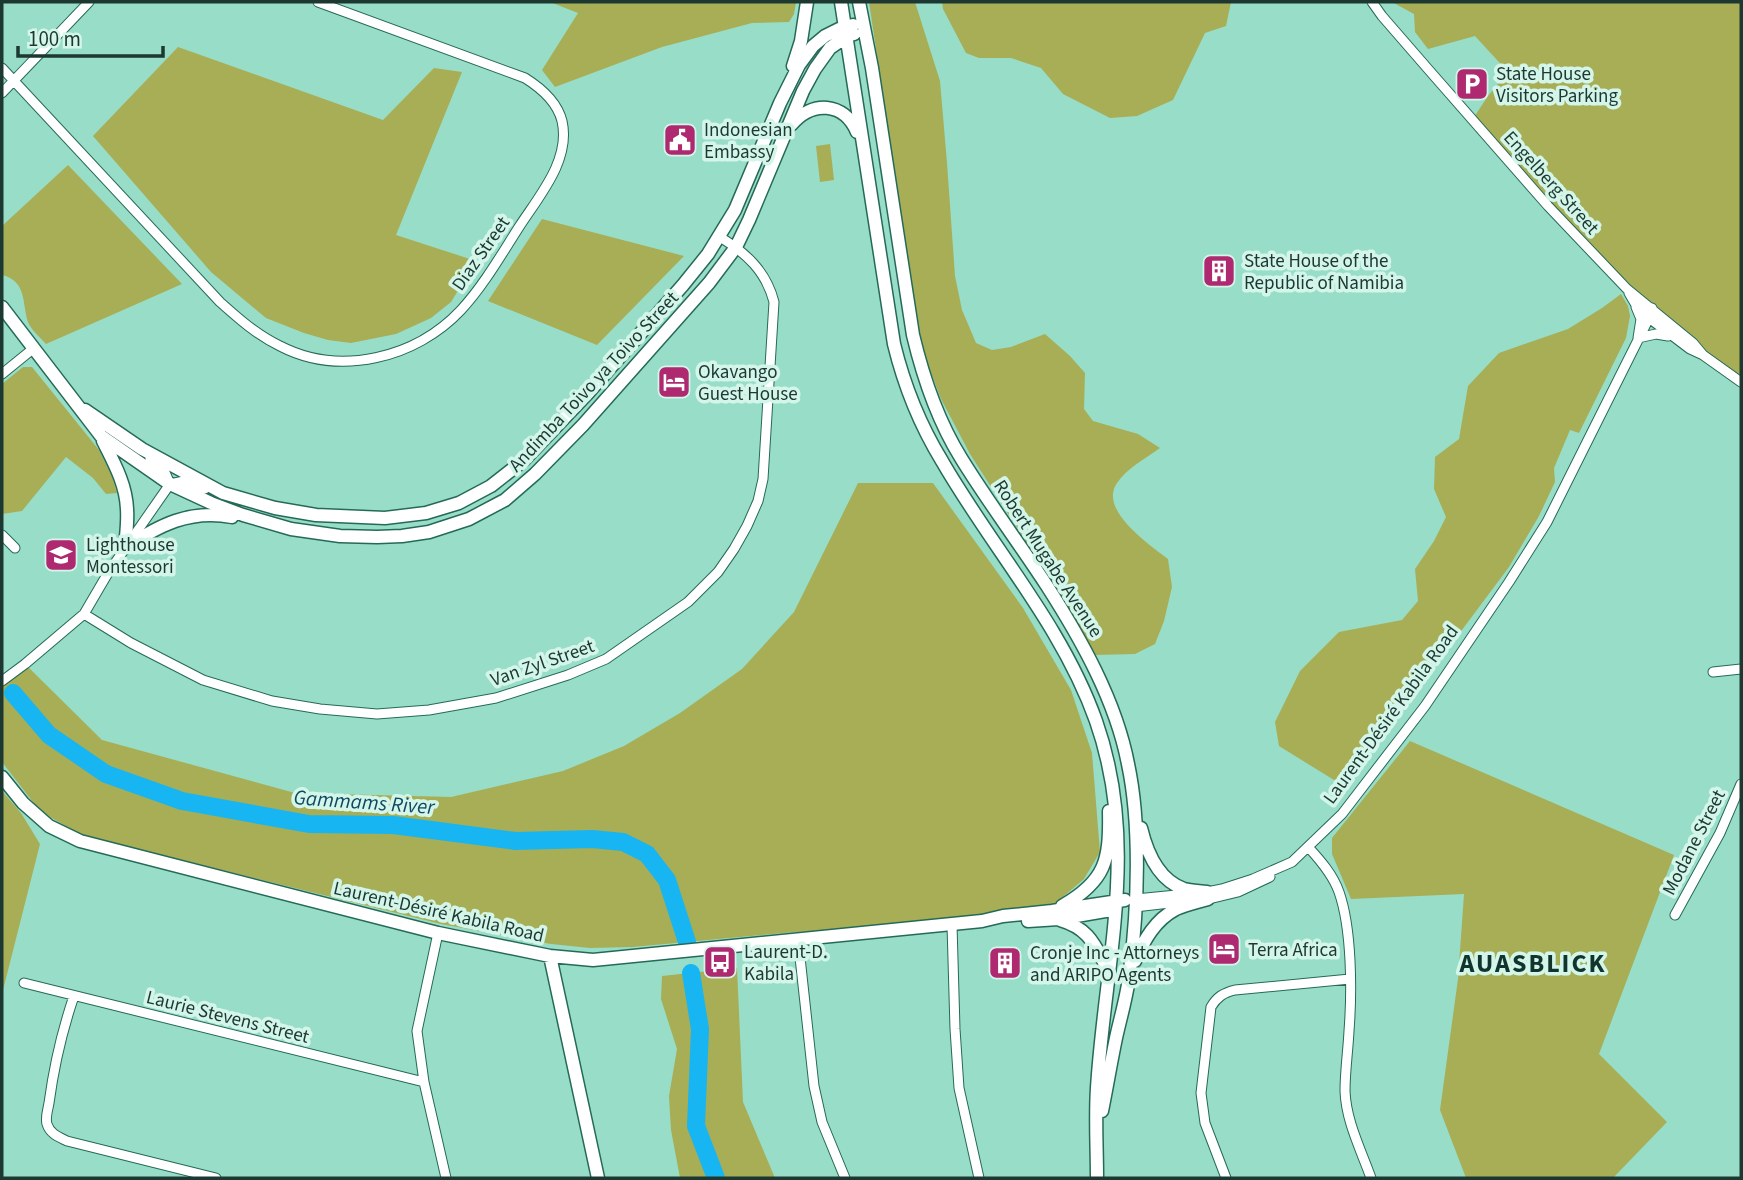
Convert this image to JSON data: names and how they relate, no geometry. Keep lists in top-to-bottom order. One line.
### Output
{"streets":{"street":["Engelberg Street","Diaz Street","Andimba Toivo ya Toivo Street","Robert Mugabe Avenue","Van Zyl Street","Laurent-Désiré Kabila Road","Modane Street","Laurie Stevens Street"]},"crossings":[["Engelberg Street","Laurent-Désiré Kabila Road"],["Andimba Toivo ya Toivo Street","Robert Mugabe Avenue"],["Andimba Toivo ya Toivo Street","Van Zyl Street"],["Robert Mugabe Avenue","Laurent-Désiré Kabila Road"]],"districts":["AUASBLICK"],"water":["Gammams River"],"places":{"parking":["State House Visitors Parking"],"public building":["Indonesian Embassy"],"building":["State House of the Republic of Namibia","Cronje Inc - Attorneys and ARIPO Agents"],"hotel":["Okavango Guest House","Terra Africa"],"school or university":["Lighthouse Montessori"],"bus stop":["Laurent-D. Kabila"]},"scale_bar":"100 m"}
